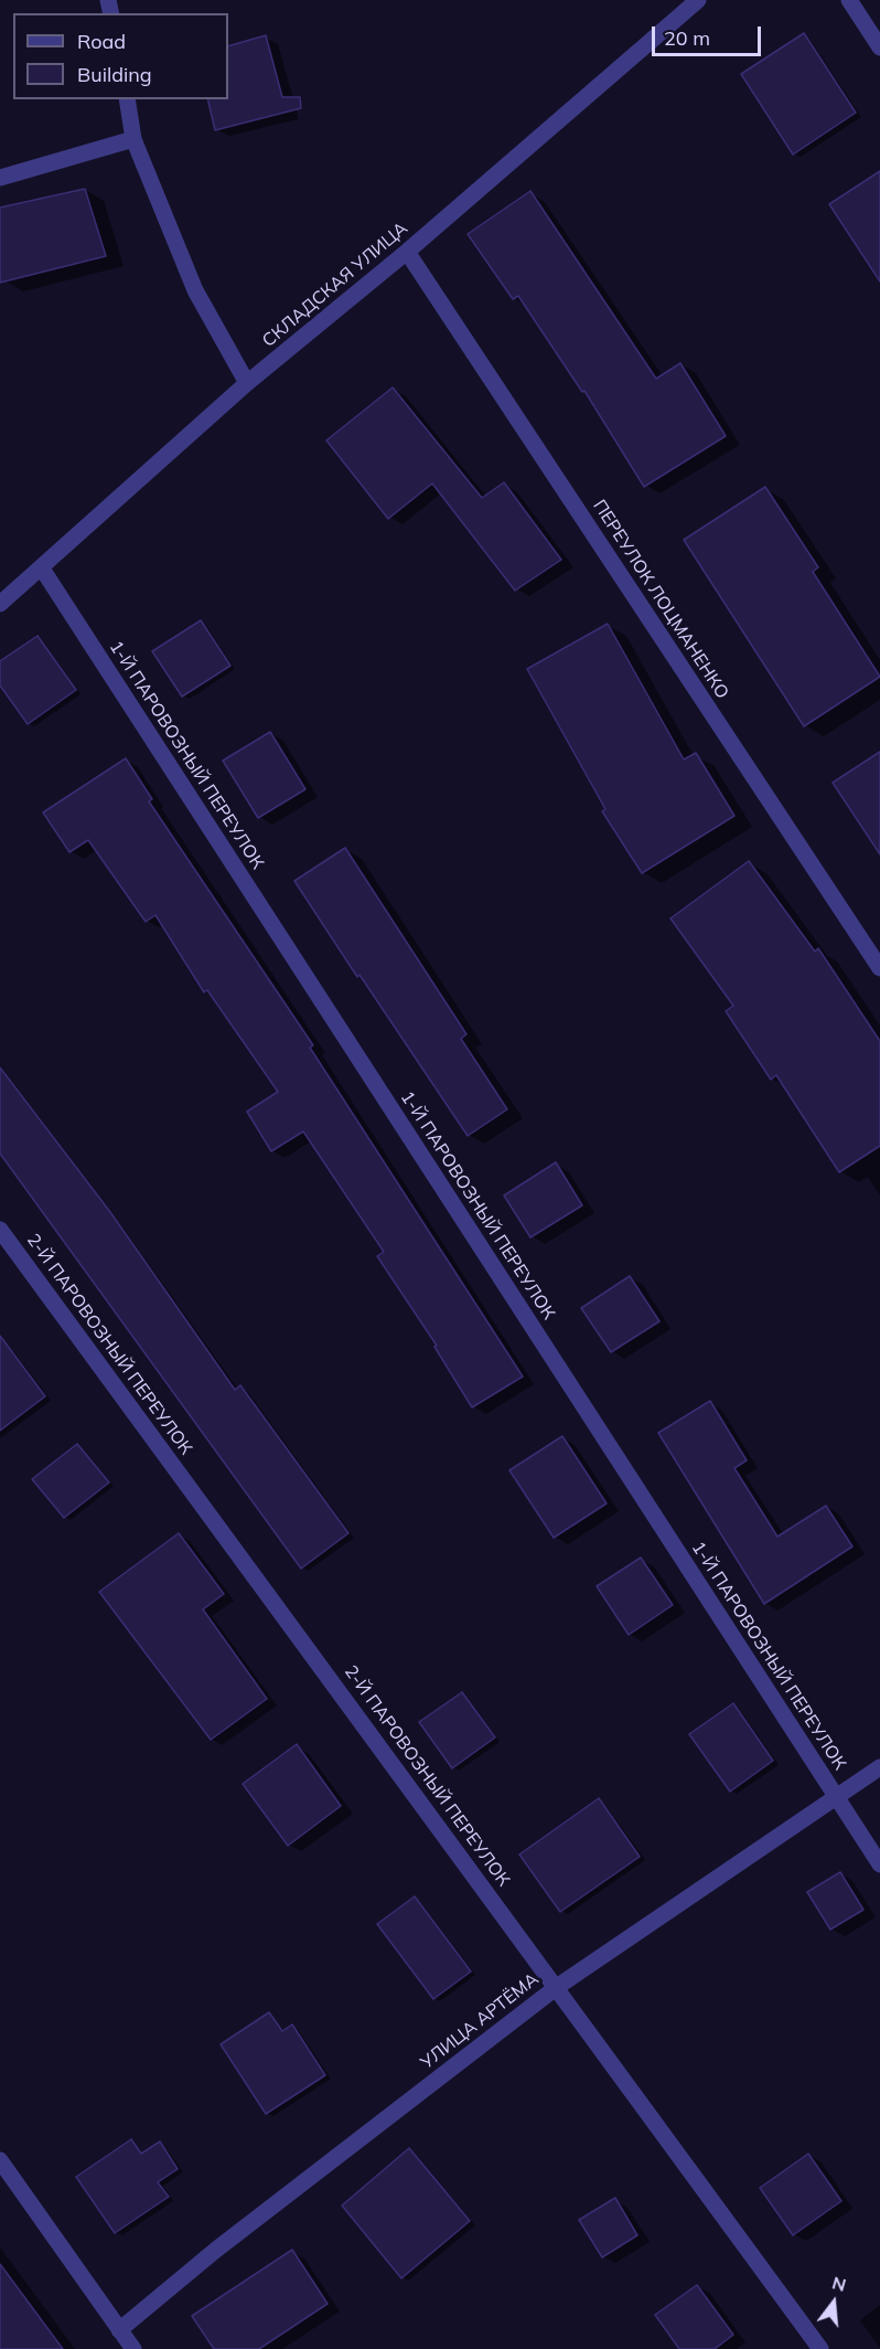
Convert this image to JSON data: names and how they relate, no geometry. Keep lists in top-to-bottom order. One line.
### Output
{"streets":{"street":["СКЛАДСКАЯ УЛИЦА","ПЕРЕУЛОК ЛОЦМАНЕНКО","1-Й ПАРОВОЗНЫЙ ПЕРЕУЛОК","2-Й ПАРОВОЗНЫЙ ПЕРЕУЛОК","УЛИЦА АРТЁМА"]},"crossings":[["СКЛАДСКАЯ УЛИЦА","ПЕРЕУЛОК ЛОЦМАНЕНКО"],["СКЛАДСКАЯ УЛИЦА","1-Й ПАРОВОЗНЫЙ ПЕРЕУЛОК"],["1-Й ПАРОВОЗНЫЙ ПЕРЕУЛОК","УЛИЦА АРТЁМА"],["2-Й ПАРОВОЗНЫЙ ПЕРЕУЛОК","УЛИЦА АРТЁМА"]],"legend":["Road","Building"],"scale_bar":"20 m","north":"top"}
